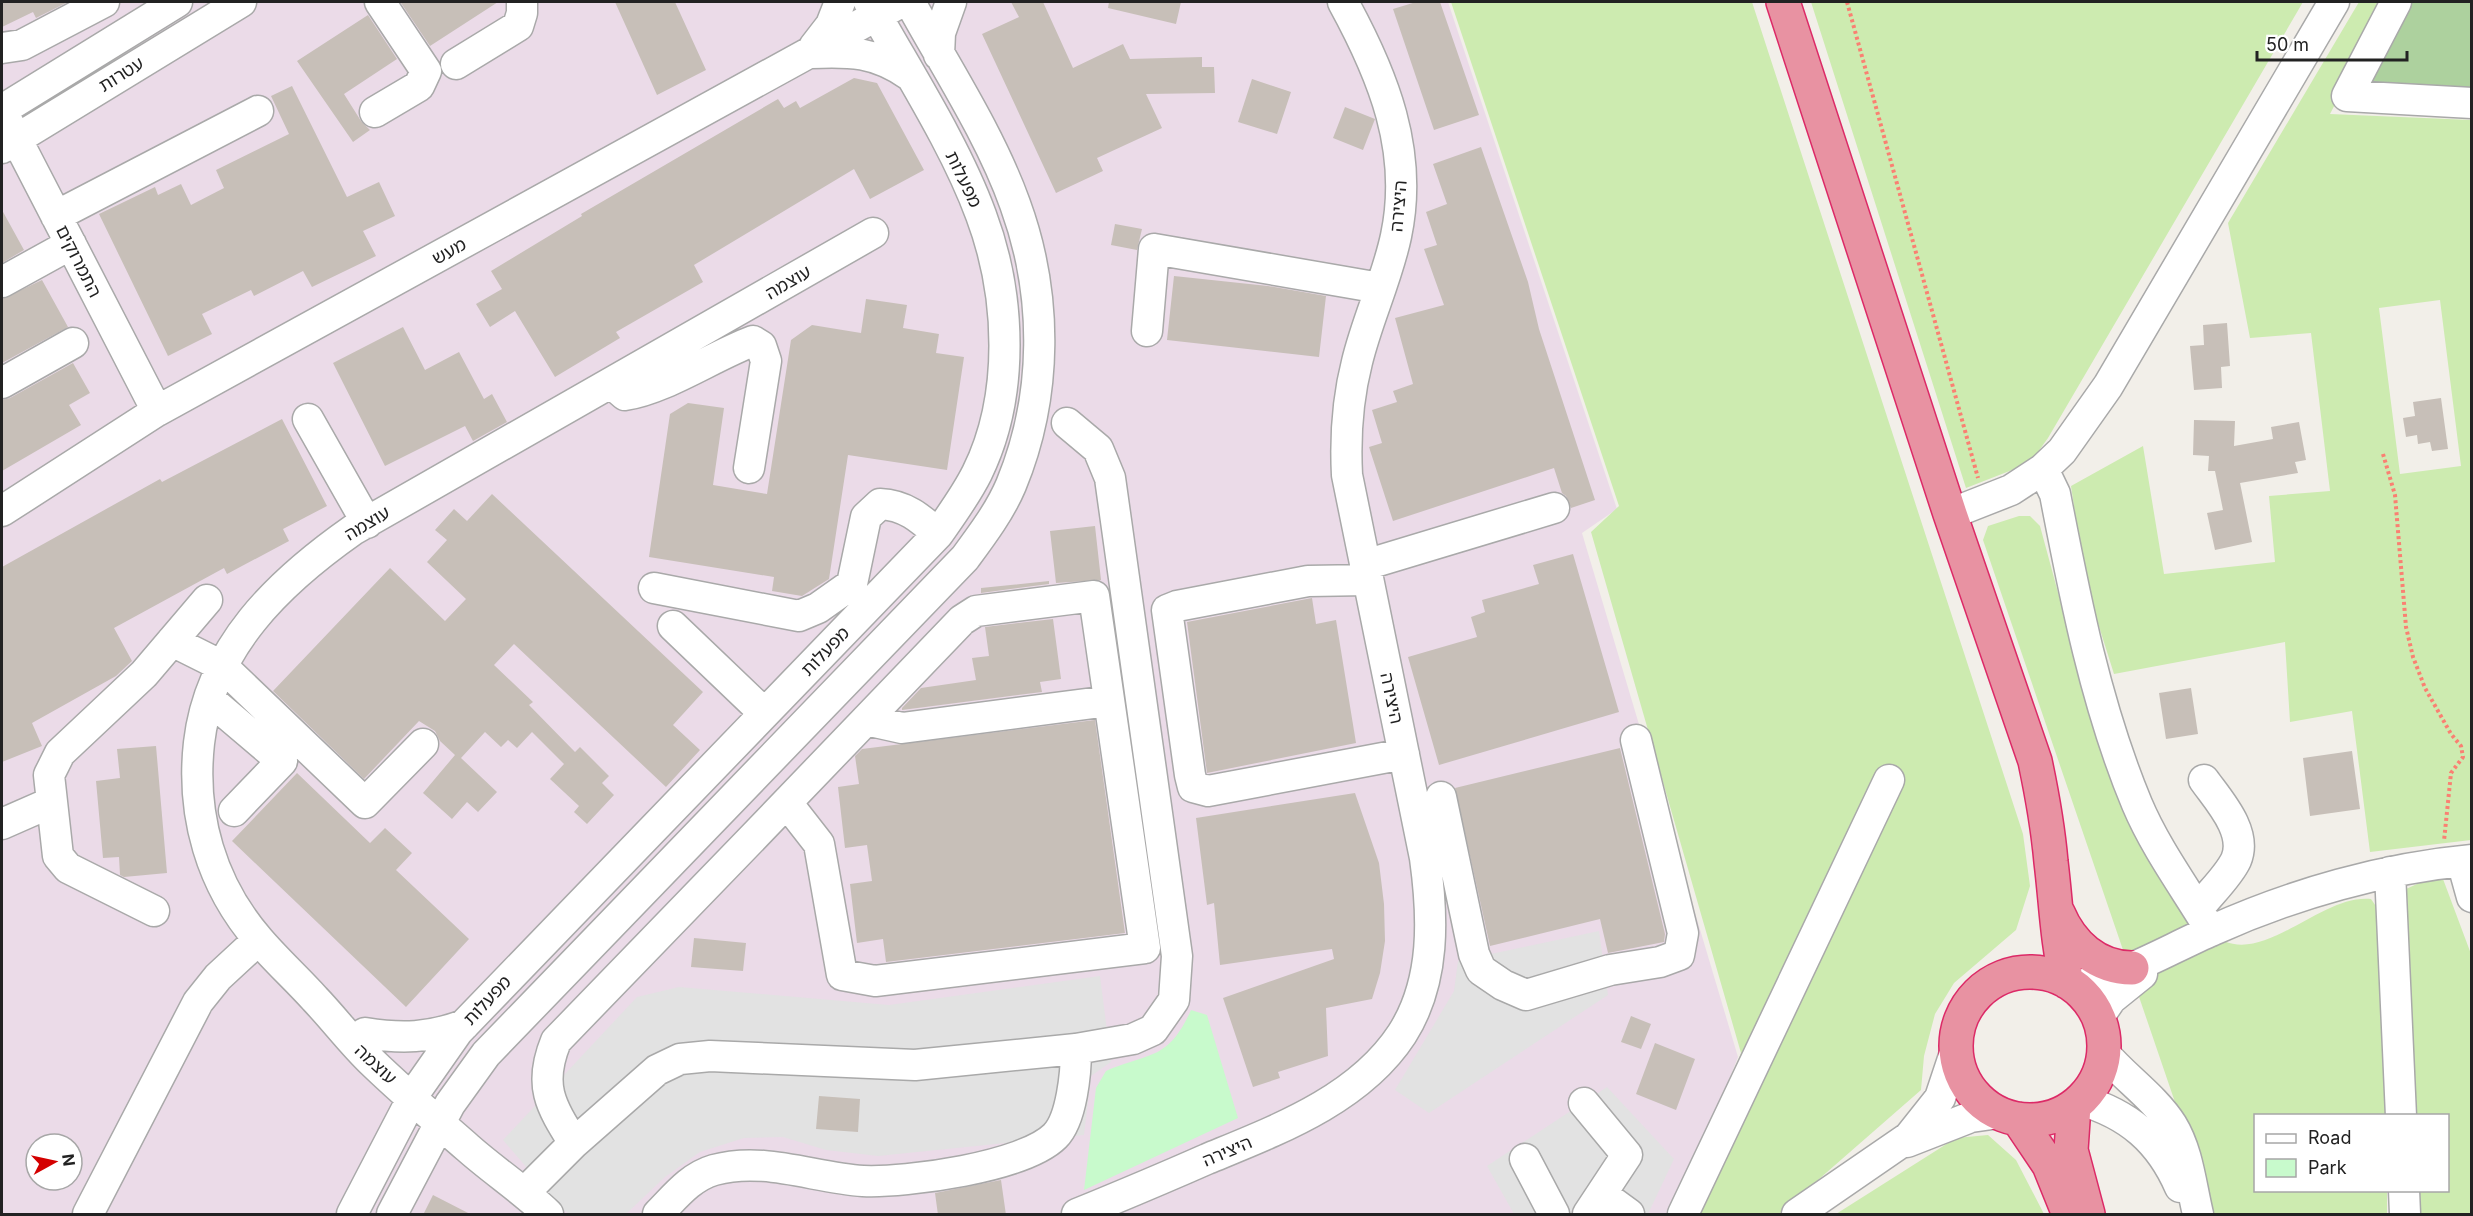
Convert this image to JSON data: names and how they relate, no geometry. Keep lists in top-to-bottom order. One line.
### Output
{"streets":{"street":["עטרות","מפעלות","היצירה","מעש","התמרוקים","עוצמה"]},"crossings":[["עטרות","התמרוקים"],["מפעלות","מעש"],["מפעלות","עוצמה"],["מעש","התמרוקים"]],"legend":["Road","Park"],"scale_bar":"50 m","north":"right"}
